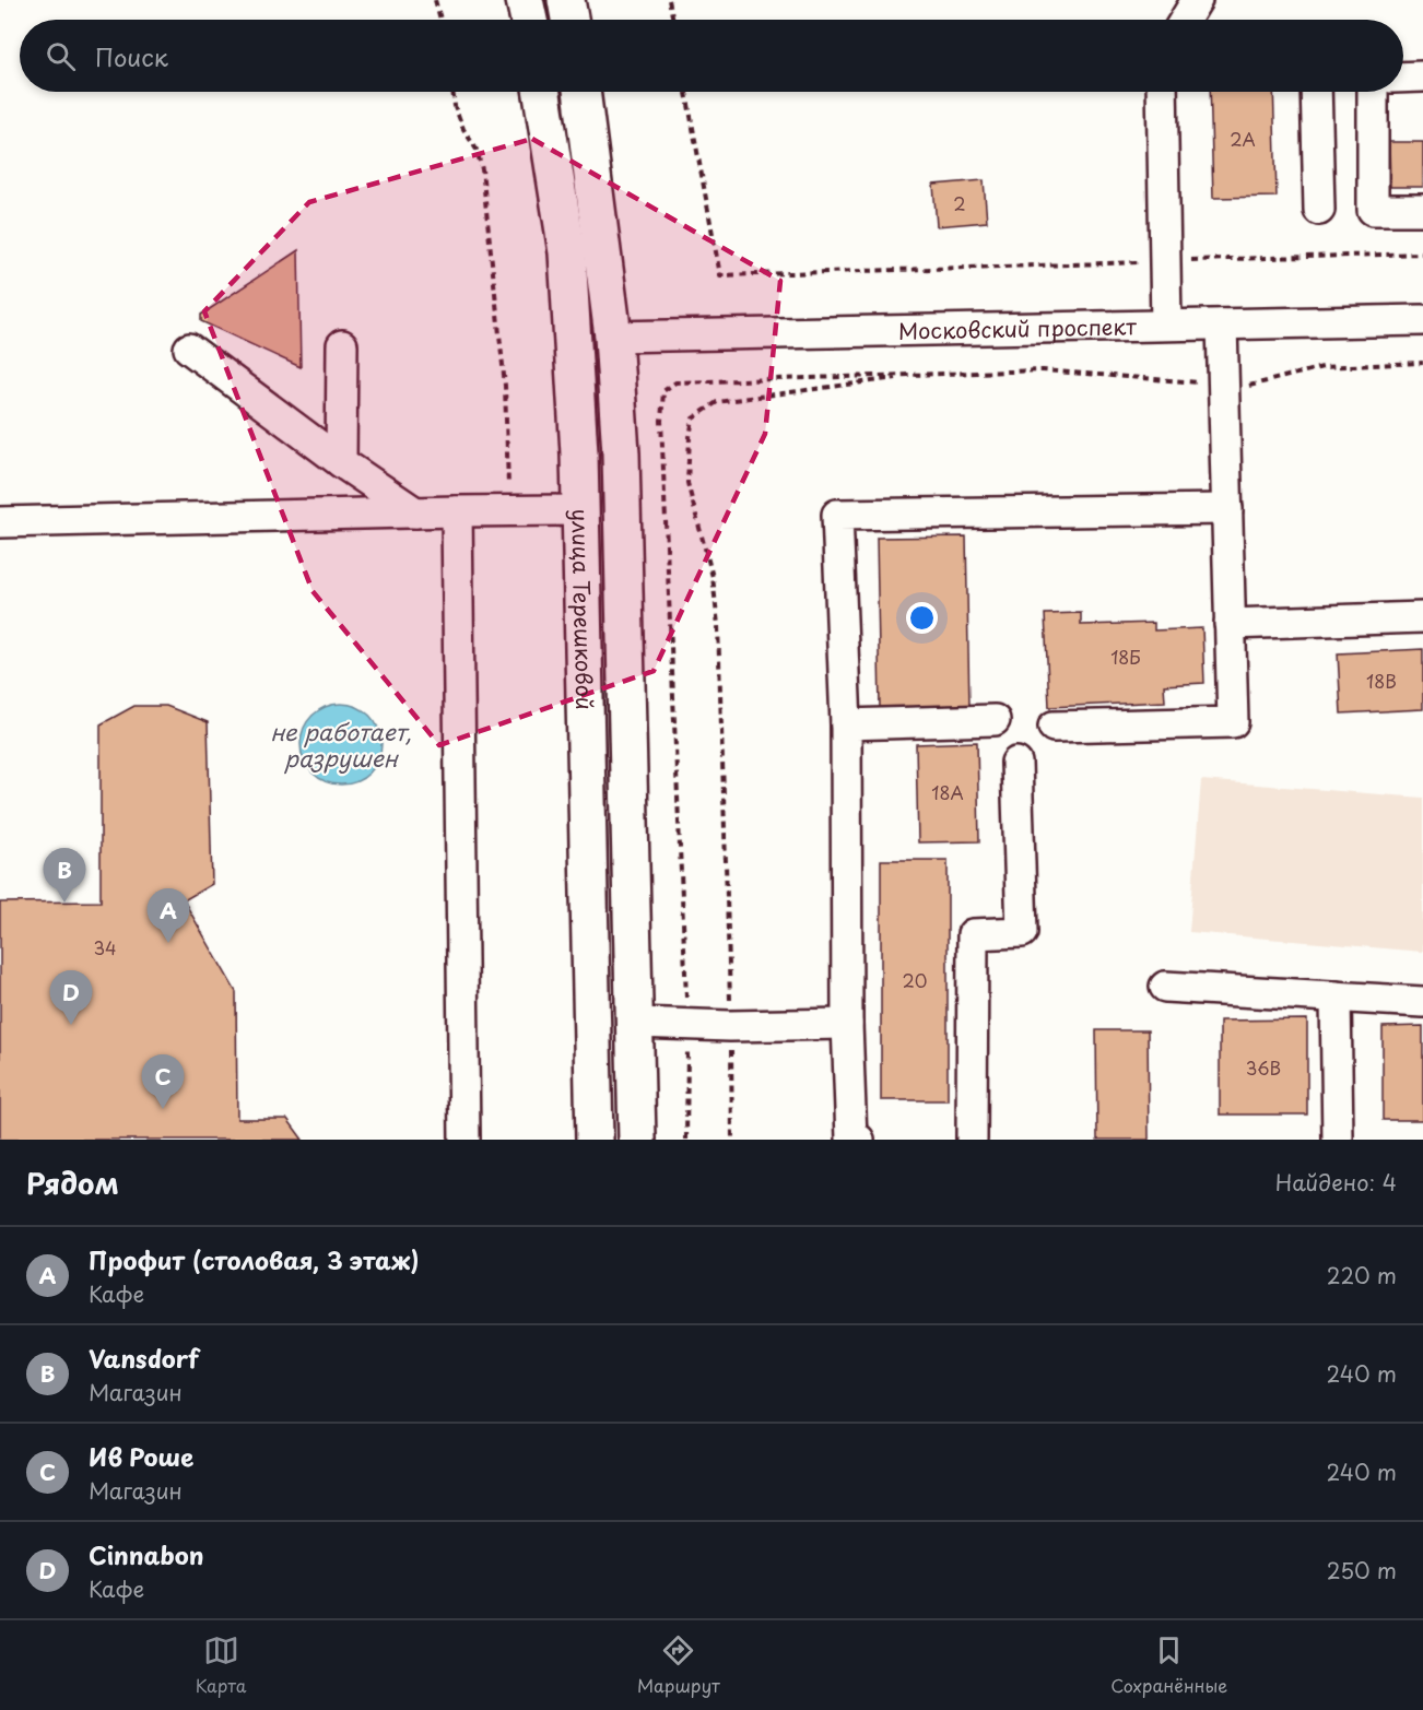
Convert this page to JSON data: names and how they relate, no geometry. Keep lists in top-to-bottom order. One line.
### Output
{"streets":{"main road":["улица Терешковой"],"street":["Московский проспект"]},"crossings":[["Московский проспект","улица Терешковой"]],"water":["не работает, разрушен"],"house_numbers":["2А","2","18Б","18В","18А","34","20","36В"],"page":{"search":"Поиск","pins":["B","A","D","C"],"heading":["Рядом","Найдено: 4"],"list":[{"mark":"A","name":"Профит (столовая, 3 этаж)","note":"Кафе","value":"220 m"},{"mark":"B","name":"Vansdorf","note":"Магазин","value":"240 m"},{"mark":"C","name":"Ив Роше","note":"Магазин","value":"240 m"},{"mark":"D","name":"Cinnabon","note":"Кафе","value":"250 m"}],"nav":["Карта","Маршрут","Сохранённые"]}}
